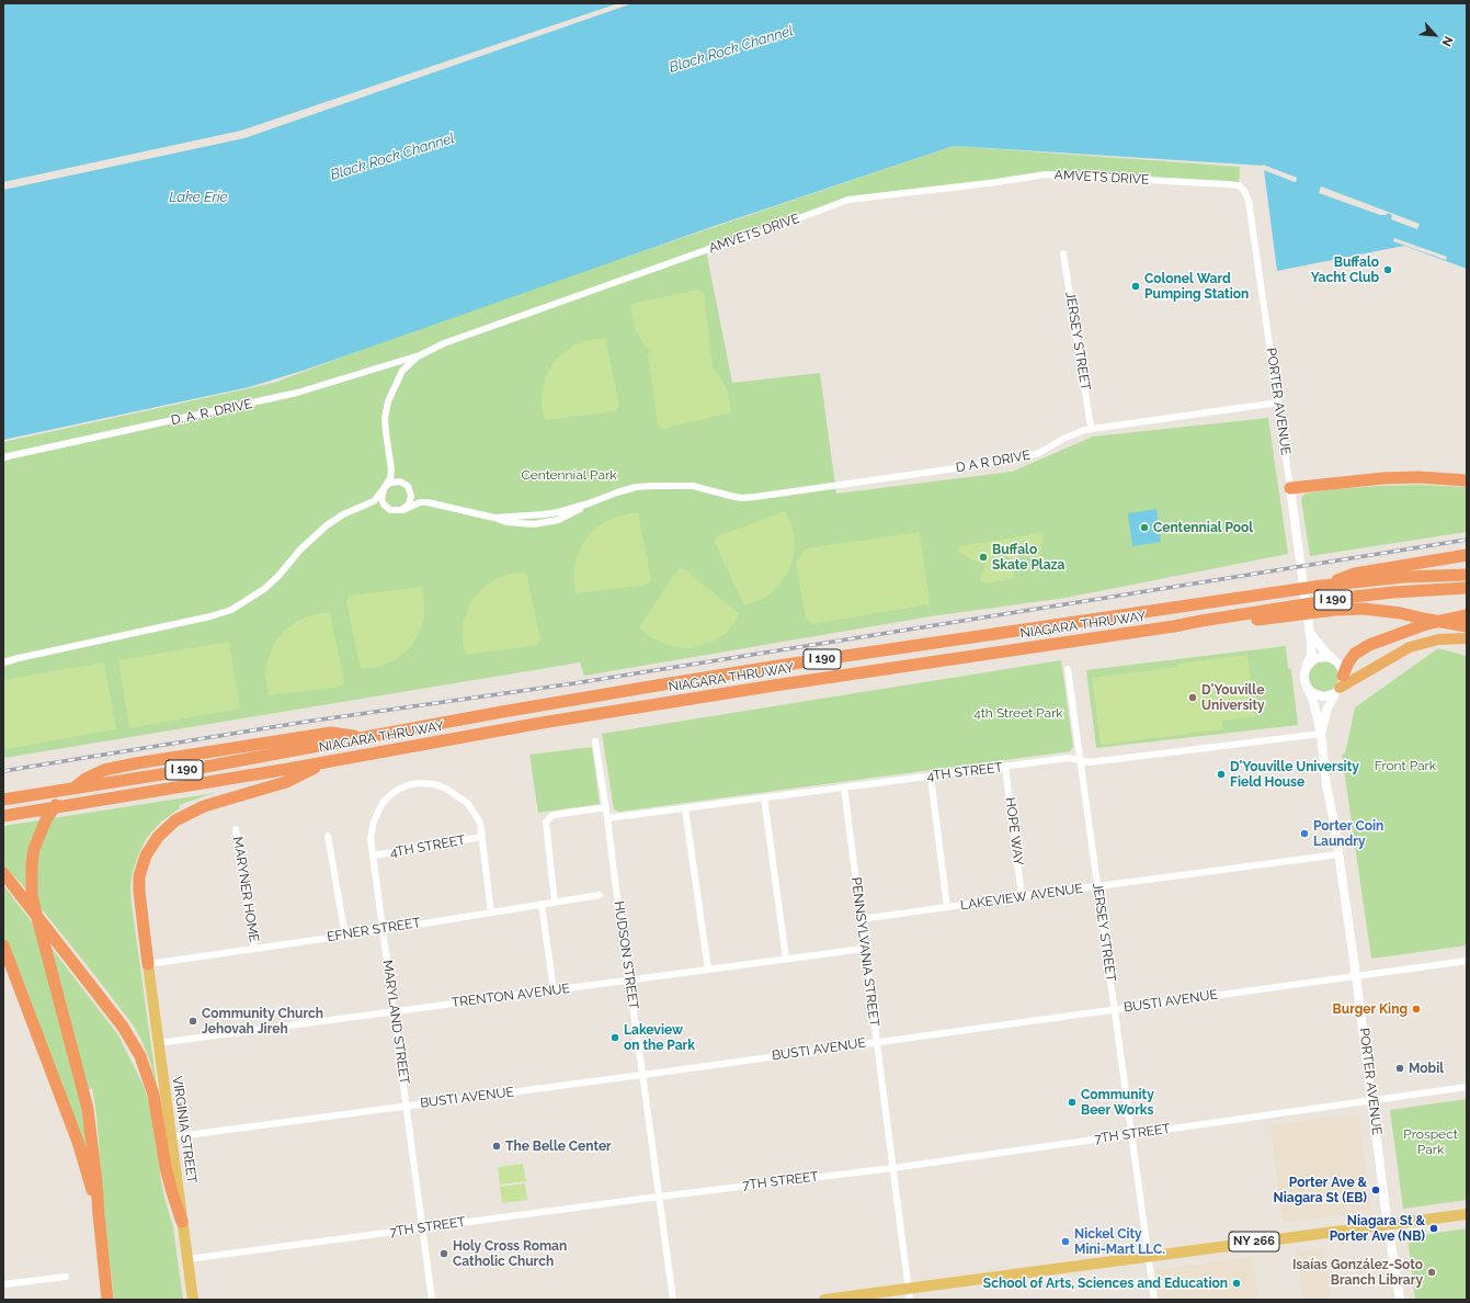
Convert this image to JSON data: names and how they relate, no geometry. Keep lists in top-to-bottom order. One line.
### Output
{"streets":{"highway":["I 190","NIAGARA THRUWAY"],"main road":["VIRGINIA STREET","NY 266"],"street":["AMVETS DRIVE","JERSEY STREET","PORTER AVENUE","D. A. R. DRIVE","D A R DRIVE","4TH STREET","HOPE WAY","MARYNER HOME","LAKEVIEW AVENUE","EFNER STREET","PENNSYLVANIA STREET","HUDSON STREET","TRENTON AVENUE","BUSTI AVENUE","MARYLAND STREET","7TH STREET"]},"crossings":[["AMVETS DRIVE","PORTER AVENUE"],["AMVETS DRIVE","D. A. R. DRIVE"],["JERSEY STREET","D A R DRIVE"],["JERSEY STREET","4TH STREET"],["JERSEY STREET","LAKEVIEW AVENUE"],["JERSEY STREET","BUSTI AVENUE"],["JERSEY STREET","7TH STREET"],["JERSEY STREET","NY 266"],["PORTER AVENUE","D A R DRIVE"],["PORTER AVENUE","4TH STREET"],["PORTER AVENUE","LAKEVIEW AVENUE"],["PORTER AVENUE","BUSTI AVENUE"],["PORTER AVENUE","7TH STREET"],["PORTER AVENUE","NY 266"],["4TH STREET","HOPE WAY"],["4TH STREET","PENNSYLVANIA STREET"],["4TH STREET","HUDSON STREET"],["4TH STREET","MARYLAND STREET"],["HOPE WAY","LAKEVIEW AVENUE"],["MARYNER HOME","EFNER STREET"],["LAKEVIEW AVENUE","PENNSYLVANIA STREET"],["EFNER STREET","MARYLAND STREET"],["EFNER STREET","VIRGINIA STREET"],["PENNSYLVANIA STREET","TRENTON AVENUE"],["PENNSYLVANIA STREET","BUSTI AVENUE"],["PENNSYLVANIA STREET","7TH STREET"],["PENNSYLVANIA STREET","NY 266"],["HUDSON STREET","TRENTON AVENUE"],["HUDSON STREET","BUSTI AVENUE"],["HUDSON STREET","7TH STREET"],["TRENTON AVENUE","MARYLAND STREET"],["TRENTON AVENUE","VIRGINIA STREET"],["BUSTI AVENUE","MARYLAND STREET"],["BUSTI AVENUE","VIRGINIA STREET"],["MARYLAND STREET","7TH STREET"],["VIRGINIA STREET","7TH STREET"]],"water":["Black Rock Channel","Lake Erie"],"parks":["Centennial Park","4th Street Park","Front Park","Prospect Park"],"places":["Buffalo Yacht Club","Colonel Ward Pumping Station","Centennial Pool","Buffalo Skate Plaza","D'Youville University","D'Youville University Field House","Porter Coin Laundry","Burger King","Community Church Jehovah Jireh","Lakeview on the Park","Mobil","Community Beer Works","The Belle Center","Porter Ave & Niagara St (EB)","Niagara St & Porter Ave (NB)","Nickel City Mini-Mart LLC.","Holy Cross Roman Catholic Church","Isaías González-Soto Branch Library","School of Arts, Sciences and Education"],"north":"bottom right"}
